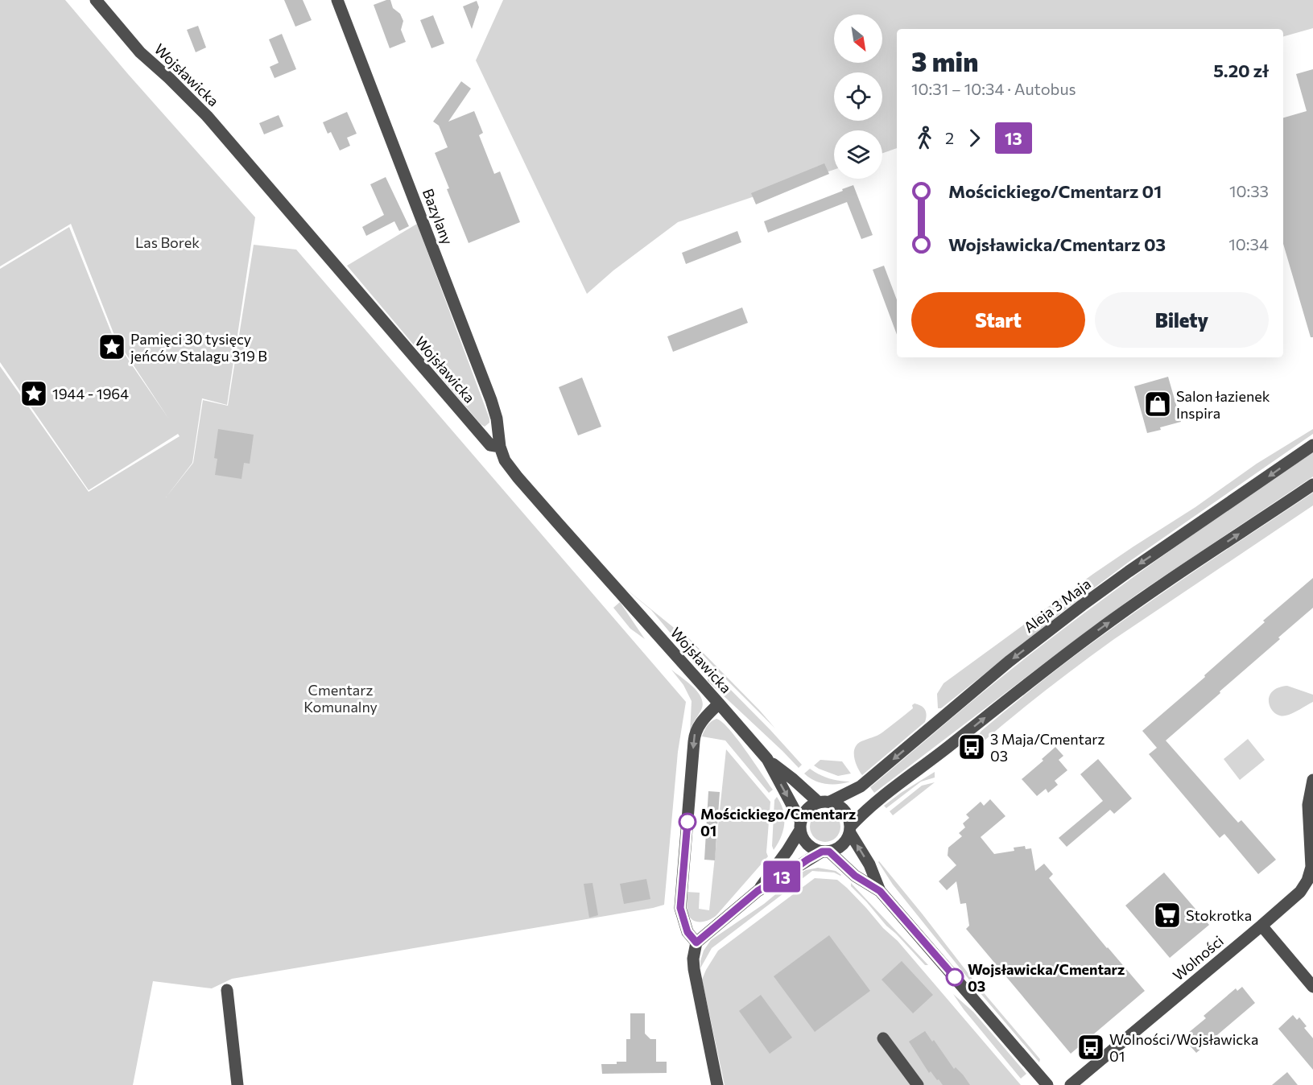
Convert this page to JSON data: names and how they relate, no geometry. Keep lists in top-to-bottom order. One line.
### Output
{"streets":{"street":["Wojsławicka","Bazylany","Aleja 3 Maja","Wolności"]},"crossings":[["Wojsławicka","Bazylany"],["Wojsławicka","Aleja 3 Maja"]],"parks":["Las Borek","Cmentarz Komunalny"],"places":{"place":["Pamięci 30 tysięcy jeńców Stalagu 319 B","1944 - 1964"],"shop":["Salon łazienek Inspira"],"bus stop":["3 Maja/Cmentarz 03","Wolności/Wojsławicka 01"],"other":["Mościckiego/Cmentarz 01","Wojsławicka/Cmentarz 03"],"supermarket":["Stokrotka"]},"lines":["bus line 13"],"north":"bottom right","page":{"on_map":"13","heading":["3 min","10:31 – 10:34 · Autobus","5.20 zł"],"legs":["2","13"],"list":[{"name":"Mościckiego/Cmentarz 01","value":"10:33"},{"name":"Wojsławicka/Cmentarz 03","value":"10:34"}],"buttons":["Start","Bilety"]}}
